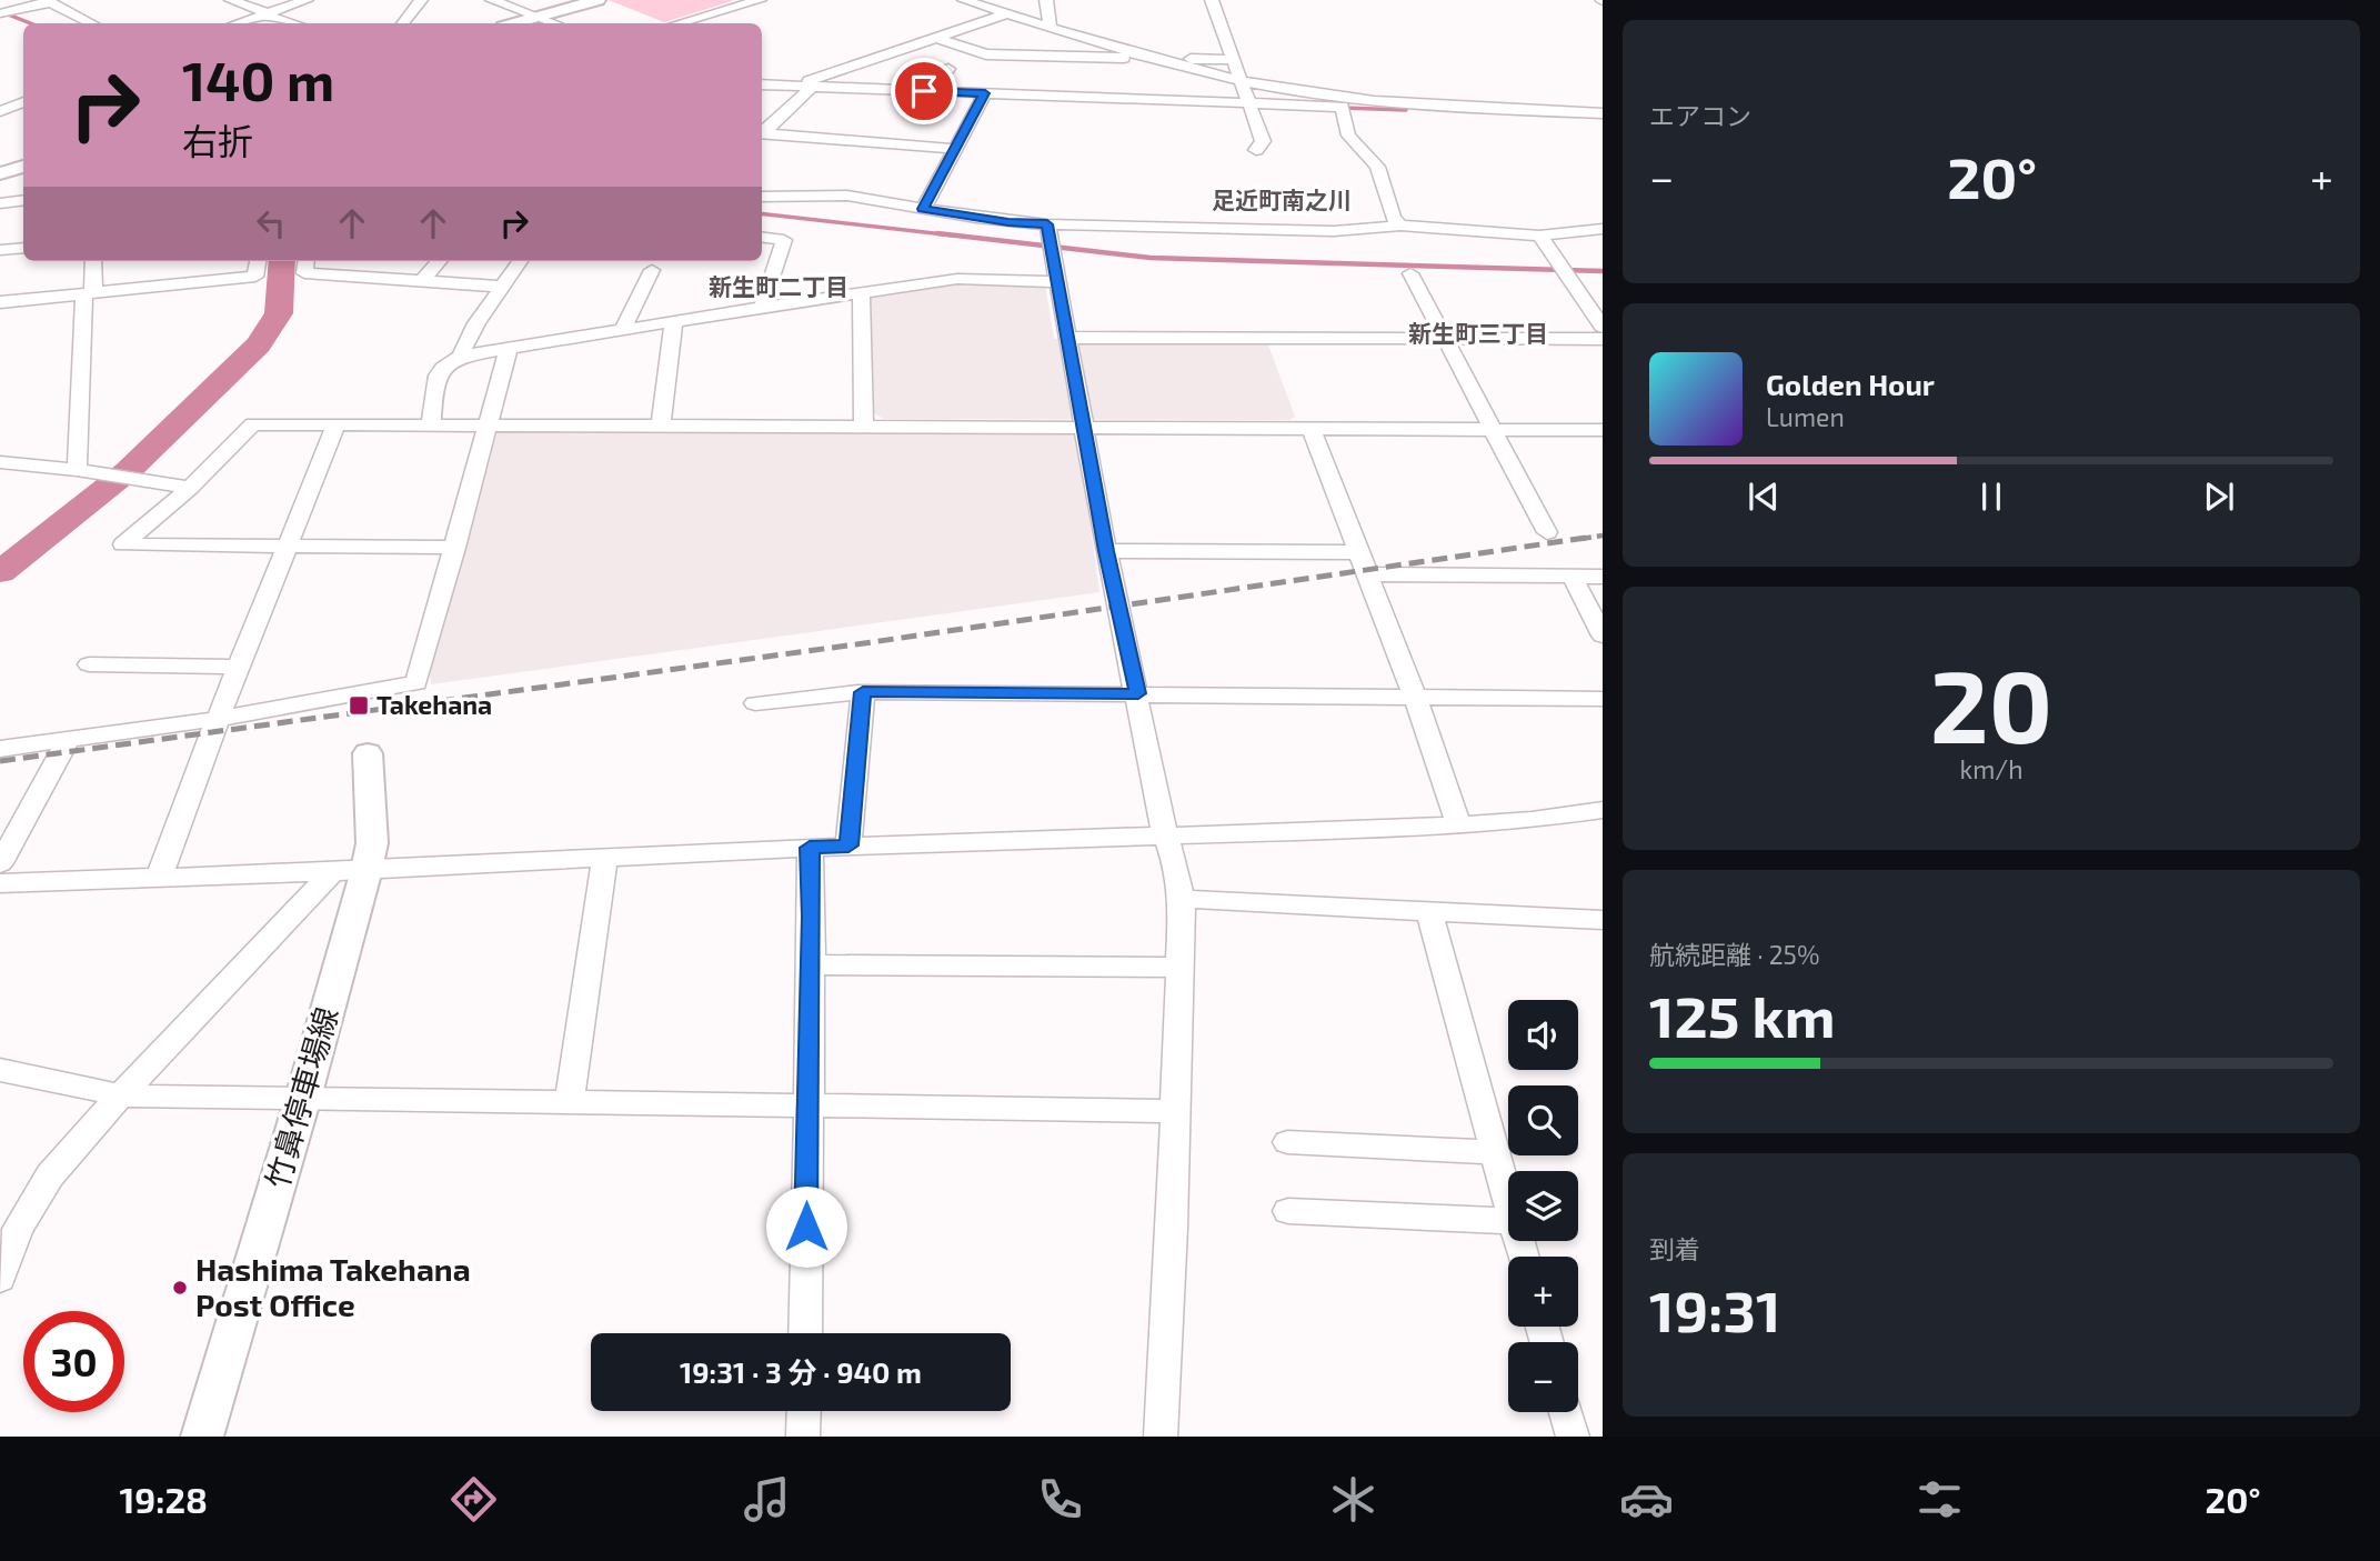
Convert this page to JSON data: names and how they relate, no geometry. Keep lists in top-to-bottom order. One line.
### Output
{"streets":{"main road":["竹鼻停車場線"]},"districts":["足近町南之川","新生町二丁目","新生町三丁目"],"places":{"transit":["Takehana"],"other":["Hashima Takehana Post Office"]},"page":{"tile":["エアコン",["20","km/h"],["航続距離 · 25%","125 km"],["到着","19:31"]],"turn":["140 m","右折"],"heat":["−","20°","+"],"song":["Golden Hour","Lumen"],"map_buttons":["+","−"],"limit":"30","trip":"19:31 · 3 分 · 940 m","tabs":["19:28","20°"]}}
